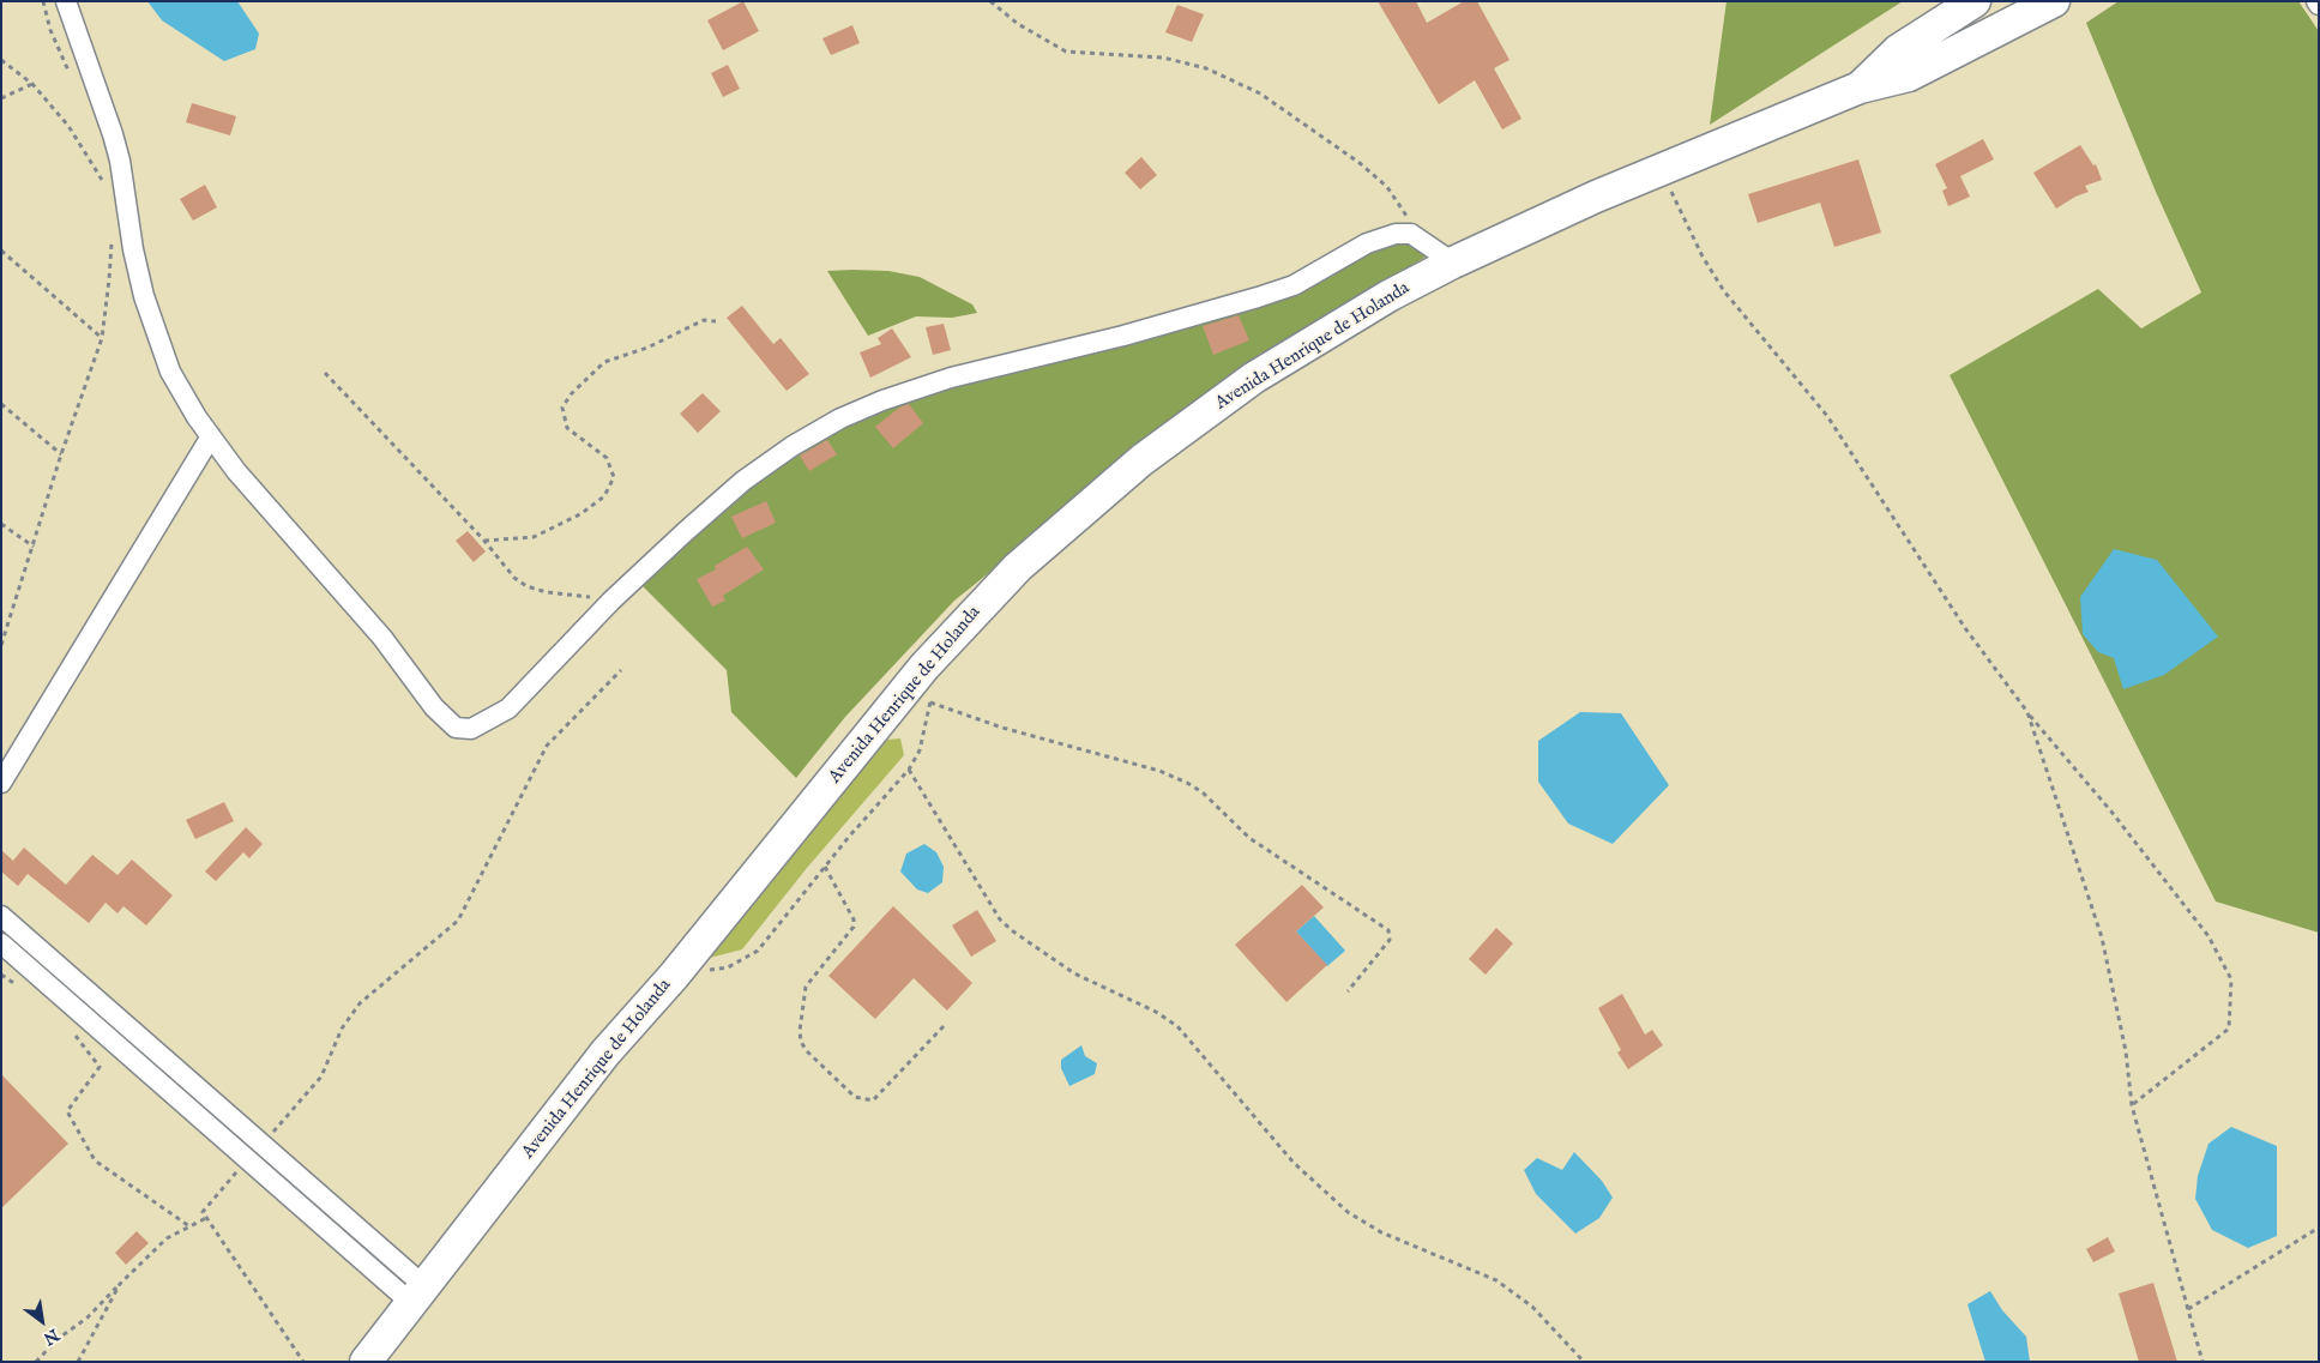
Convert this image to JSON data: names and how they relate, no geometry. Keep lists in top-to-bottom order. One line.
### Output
{"streets":{"main road":["Avenida Henrique de Holanda"]},"north":"bottom right"}
